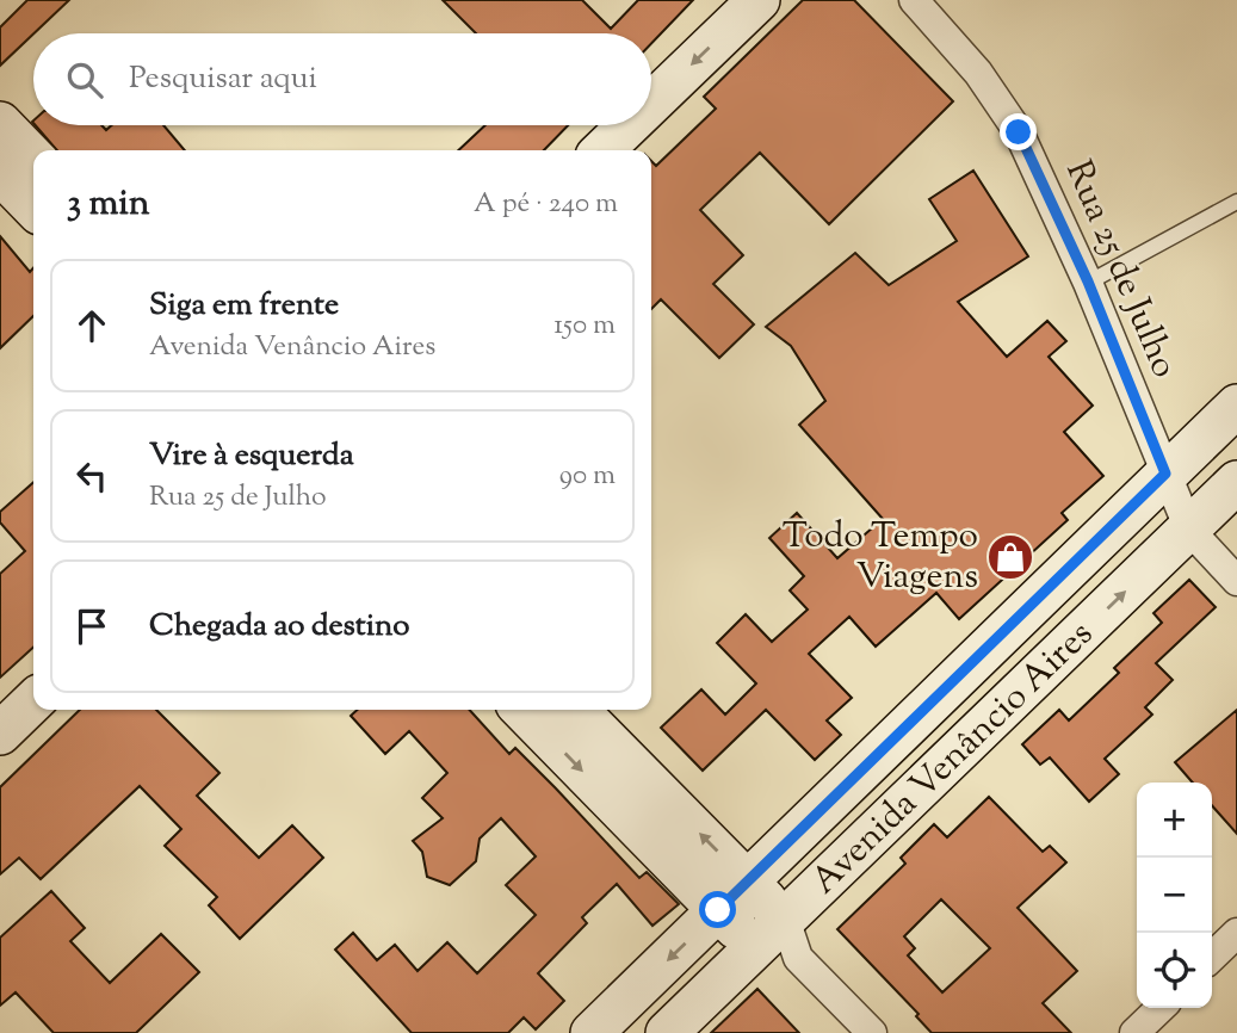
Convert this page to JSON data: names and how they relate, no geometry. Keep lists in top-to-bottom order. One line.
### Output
{"streets":{"main road":["Avenida Venâncio Aires"],"street":["Rua 25 de Julho"]},"crossings":[["Rua 25 de Julho","Avenida Venâncio Aires"]],"places":{"shop":["Todo Tempo Viagens"]},"page":{"search":"Pesquisar aqui","heading":["3 min","A pé · 240 m"],"list":[["Siga em frente","Avenida Venâncio Aires","150 m"],["Vire à esquerda","Rua 25 de Julho","90 m"],"Chegada ao destino"],"map_buttons":["+","−"]}}
